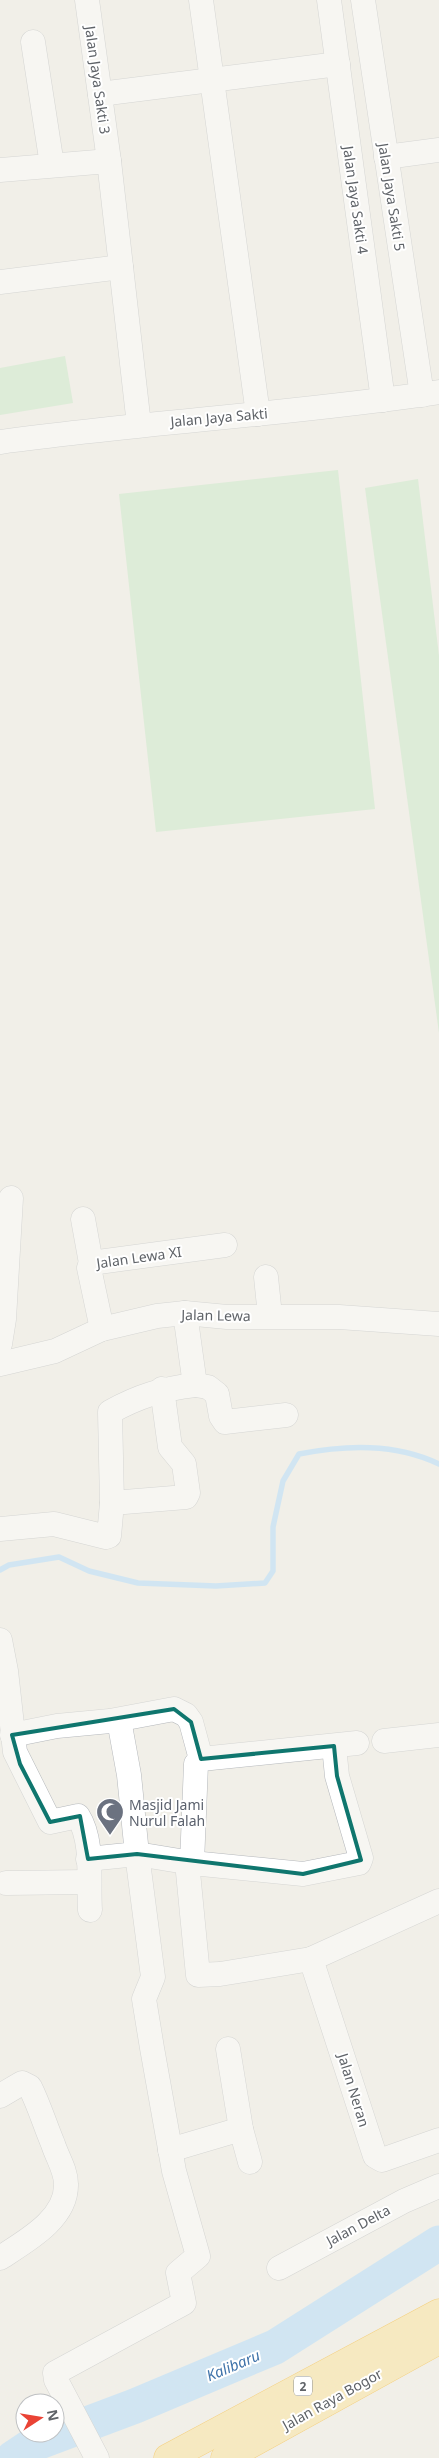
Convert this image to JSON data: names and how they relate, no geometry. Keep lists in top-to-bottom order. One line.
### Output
{"streets":{"highway":["2","Jalan Raya Bogor"],"street":["Jalan Jaya Sakti 3","Jalan Jaya Sakti 5","Jalan Jaya Sakti 4","Jalan Jaya Sakti","Jalan Lewa XI","Jalan Lewa","Jalan Neran","Jalan Delta"]},"crossings":[["Jalan Jaya Sakti 3","Jalan Jaya Sakti"],["Jalan Jaya Sakti 5","Jalan Jaya Sakti"],["Jalan Jaya Sakti 4","Jalan Jaya Sakti"],["Jalan Lewa XI","Jalan Lewa"]],"water":["Kalibaru"],"places":{"mosque":["Masjid Jami Nurul Falah"]},"north":"right"}
